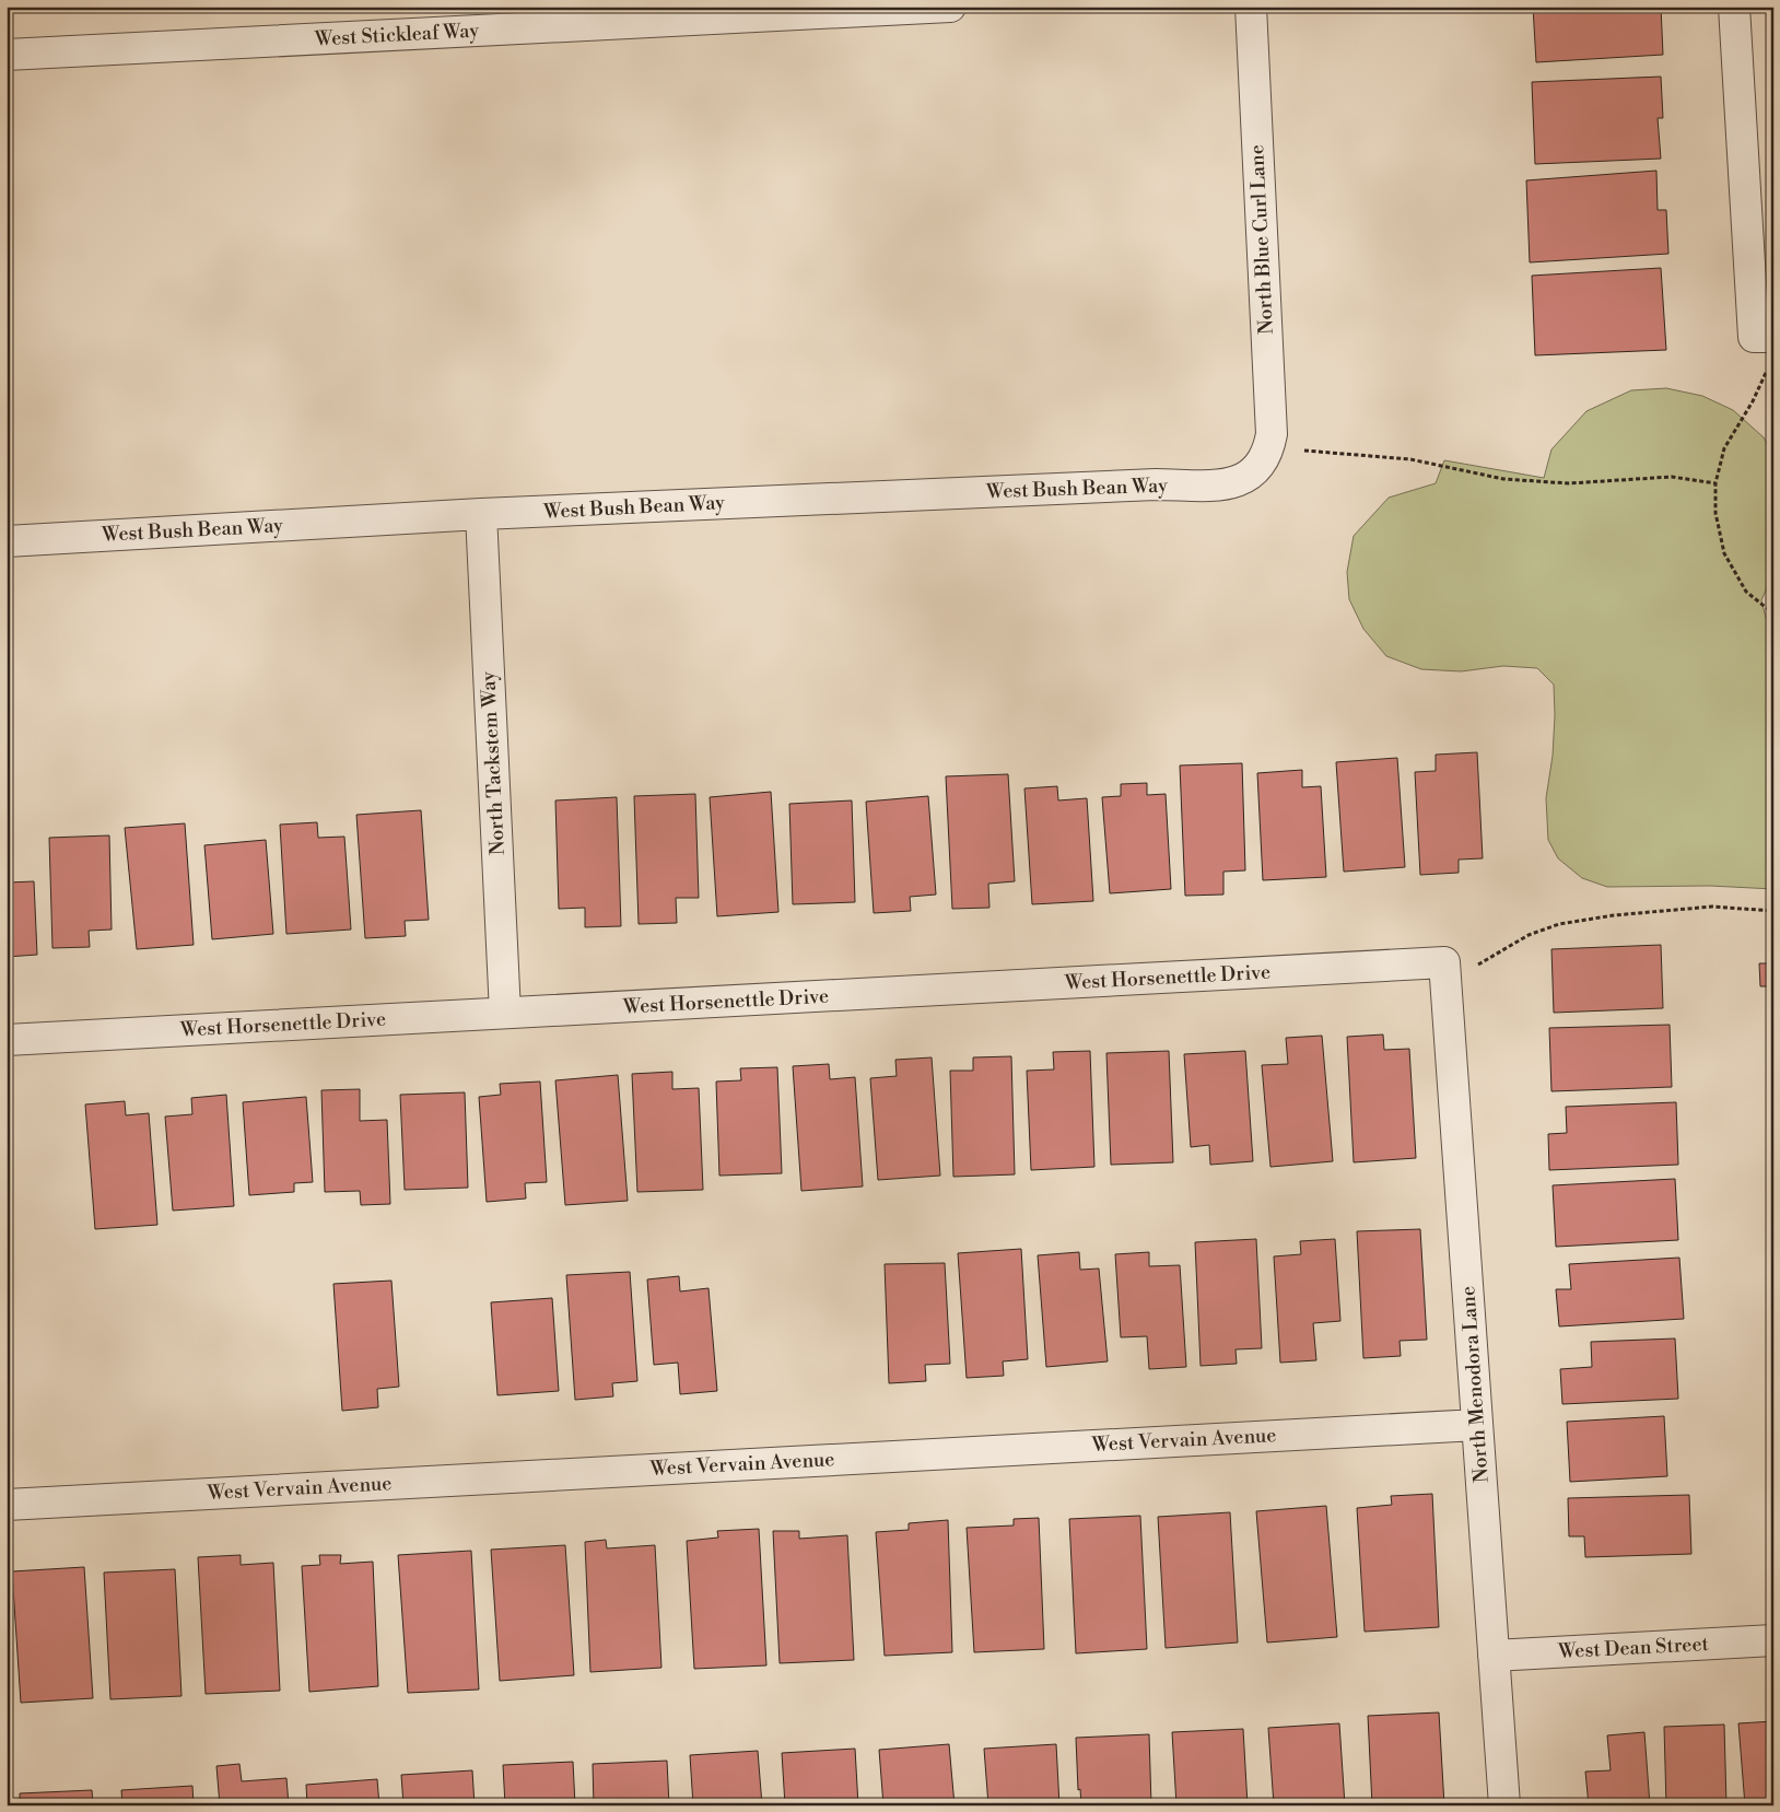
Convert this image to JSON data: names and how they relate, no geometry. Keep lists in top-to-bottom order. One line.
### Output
{"streets":{"street":["West Stickleaf Way","North Blue Curl Lane","West Bush Bean Way","North Tackstem Way","West Horsenettle Drive","North Menodora Lane","West Vervain Avenue","West Dean Street"]},"crossings":[["North Blue Curl Lane","West Bush Bean Way"],["West Bush Bean Way","North Tackstem Way"],["North Tackstem Way","West Horsenettle Drive"],["West Horsenettle Drive","North Menodora Lane"],["North Menodora Lane","West Vervain Avenue"],["North Menodora Lane","West Dean Street"]]}
